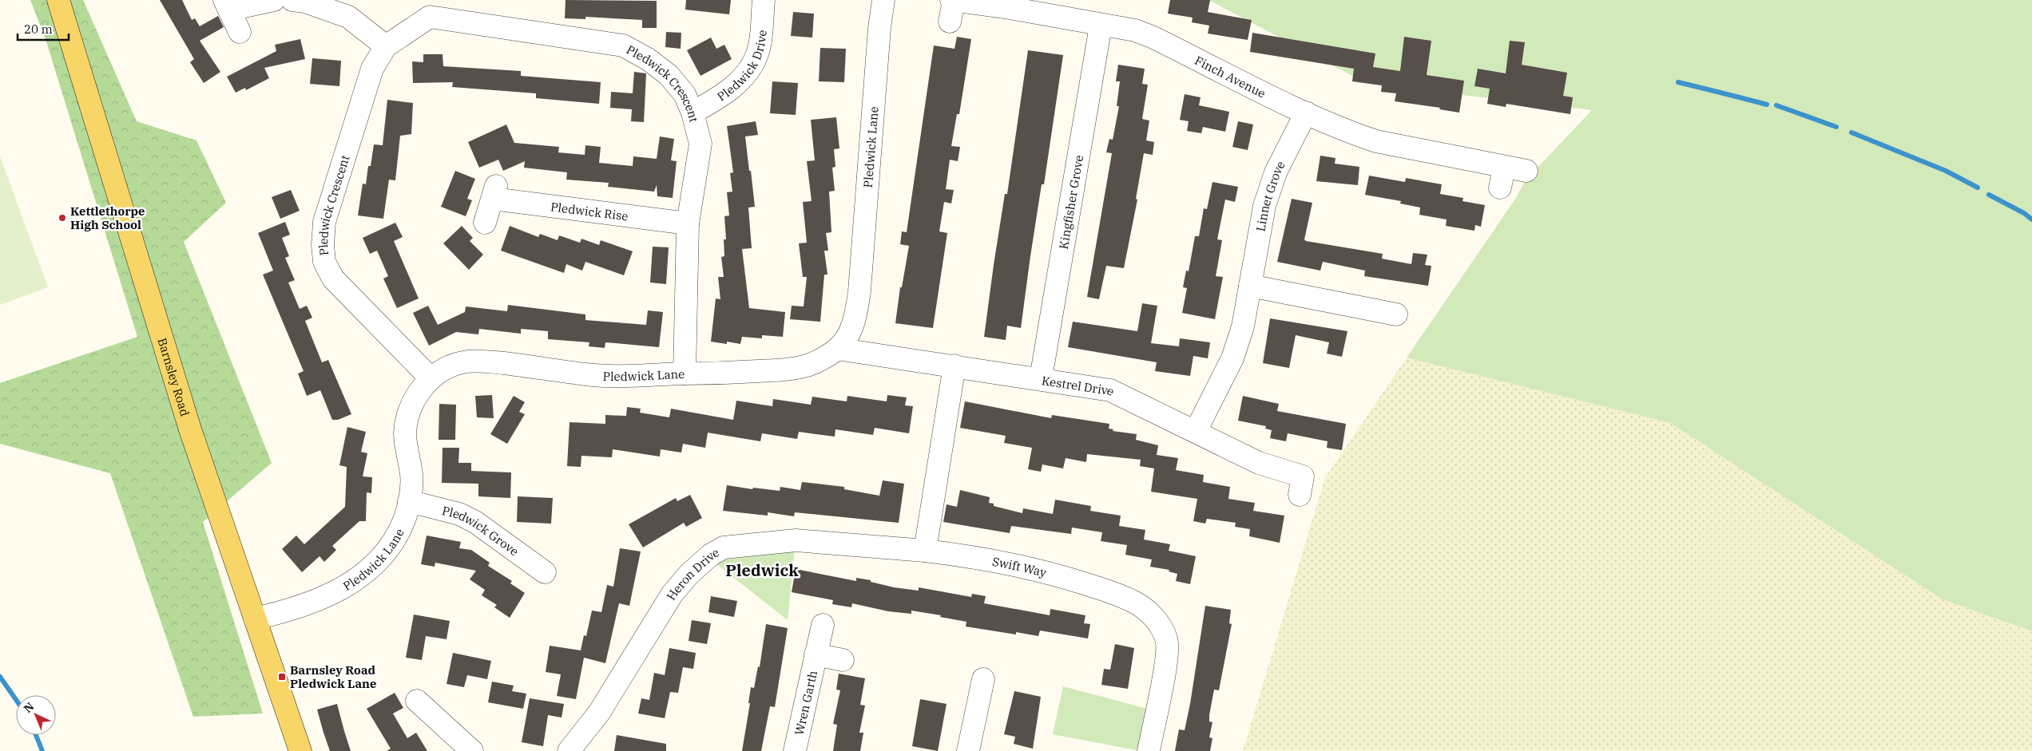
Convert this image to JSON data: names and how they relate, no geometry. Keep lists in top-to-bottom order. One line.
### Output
{"streets":{"main road":["Barnsley Road"],"street":["Pledwick Drive","Finch Avenue","Pledwick Crescent","Pledwick Lane","Linnet Grove","Kingfisher Grove","Pledwick Rise","Kestrel Drive","Pledwick Grove","Swift Way","Heron Drive","Wren Garth"]},"crossings":[["Pledwick Drive","Pledwick Crescent"],["Finch Avenue","Linnet Grove"],["Finch Avenue","Kingfisher Grove"],["Pledwick Crescent","Pledwick Lane"],["Pledwick Crescent","Pledwick Rise"],["Pledwick Lane","Barnsley Road"],["Pledwick Lane","Kestrel Drive"],["Pledwick Lane","Pledwick Grove"],["Linnet Grove","Kestrel Drive"],["Kingfisher Grove","Kestrel Drive"],["Swift Way","Heron Drive"]],"districts":["Pledwick"],"places":{"other":["Kettlethorpe High School"],"transit":["Barnsley Road Pledwick Lane"]},"scale_bar":"20 m","north":"top left"}
